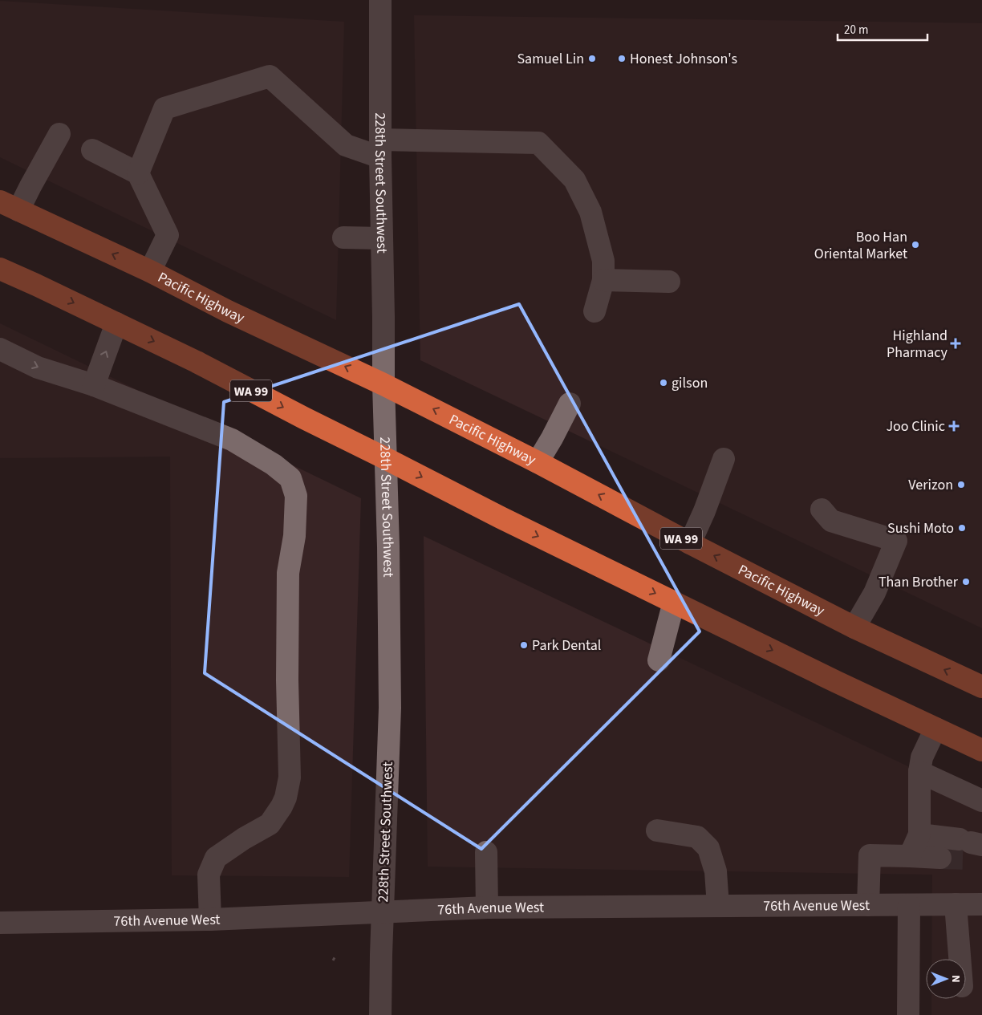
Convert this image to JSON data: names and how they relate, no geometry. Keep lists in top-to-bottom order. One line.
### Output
{"streets":{"highway":["Pacific Highway","WA 99"],"street":["228th Street Southwest","76th Avenue West"]},"crossings":[["228th Street Southwest","Pacific Highway"],["228th Street Southwest","WA 99"],["228th Street Southwest","76th Avenue West"]],"places":{"other":["Samuel Lin","Honest Johnson's","Boo Han Oriental Market","gilson","Verizon","Sushi Moto","Than Brother","Park Dental"],"health":["Highland Pharmacy","Joo Clinic"]},"scale_bar":"20 m","north":"right"}
